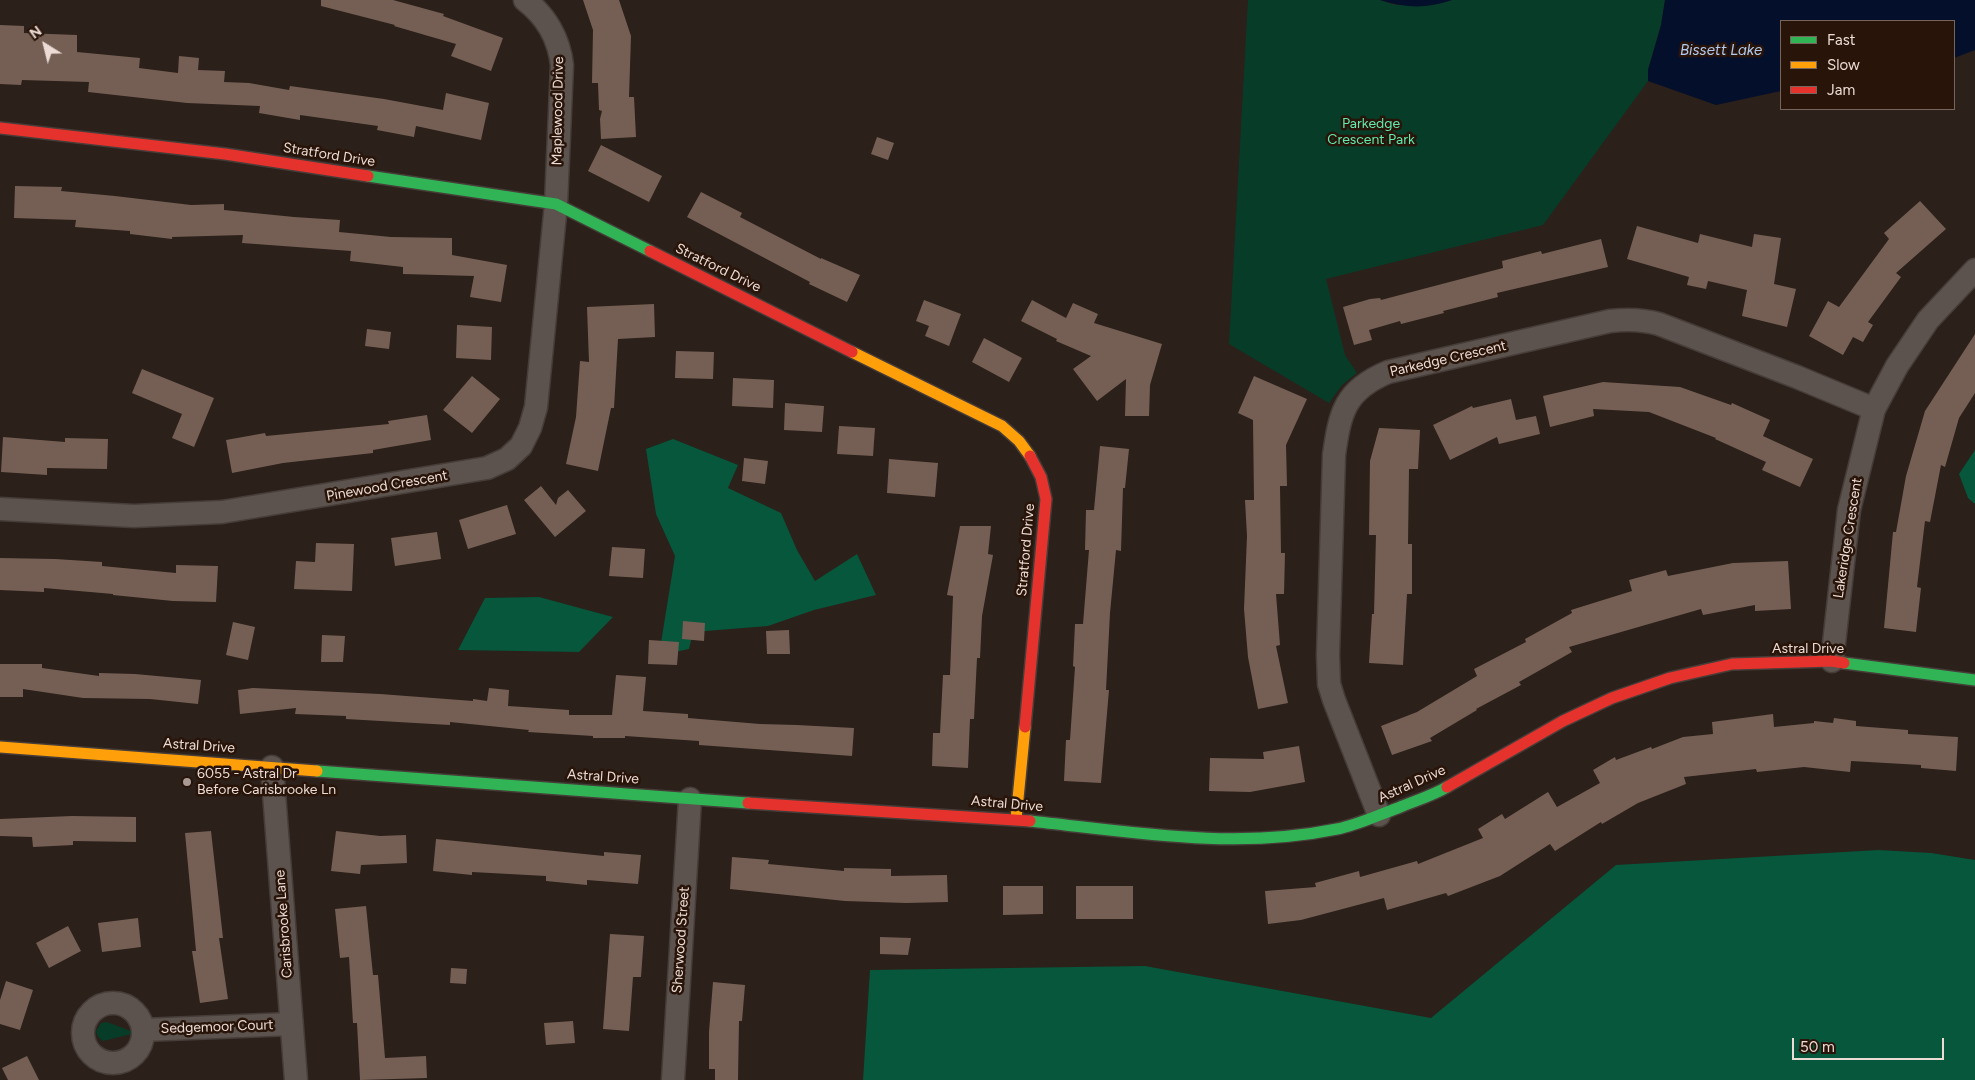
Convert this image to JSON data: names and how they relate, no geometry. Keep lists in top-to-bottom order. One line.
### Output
{"streets":{"street":["Maplewood Drive","Stratford Drive","Parkedge Crescent","Pinewood Crescent","Lakeridge Crescent","Astral Drive","Carisbrooke Lane","Sherwood Street","Sedgemoor Court"]},"crossings":[["Maplewood Drive","Stratford Drive"],["Maplewood Drive","Pinewood Crescent"],["Stratford Drive","Pinewood Crescent"],["Stratford Drive","Astral Drive"],["Parkedge Crescent","Lakeridge Crescent"],["Parkedge Crescent","Astral Drive"],["Lakeridge Crescent","Astral Drive"],["Astral Drive","Carisbrooke Lane"],["Astral Drive","Sherwood Street"],["Carisbrooke Lane","Sedgemoor Court"]],"water":["Bissett Lake"],"parks":["Parkedge Crescent Park"],"places":["6055 - Astral Dr Before Carisbrooke Ln"],"legend":["Fast","Slow","Jam"],"scale_bar":"50 m","north":"top left"}
